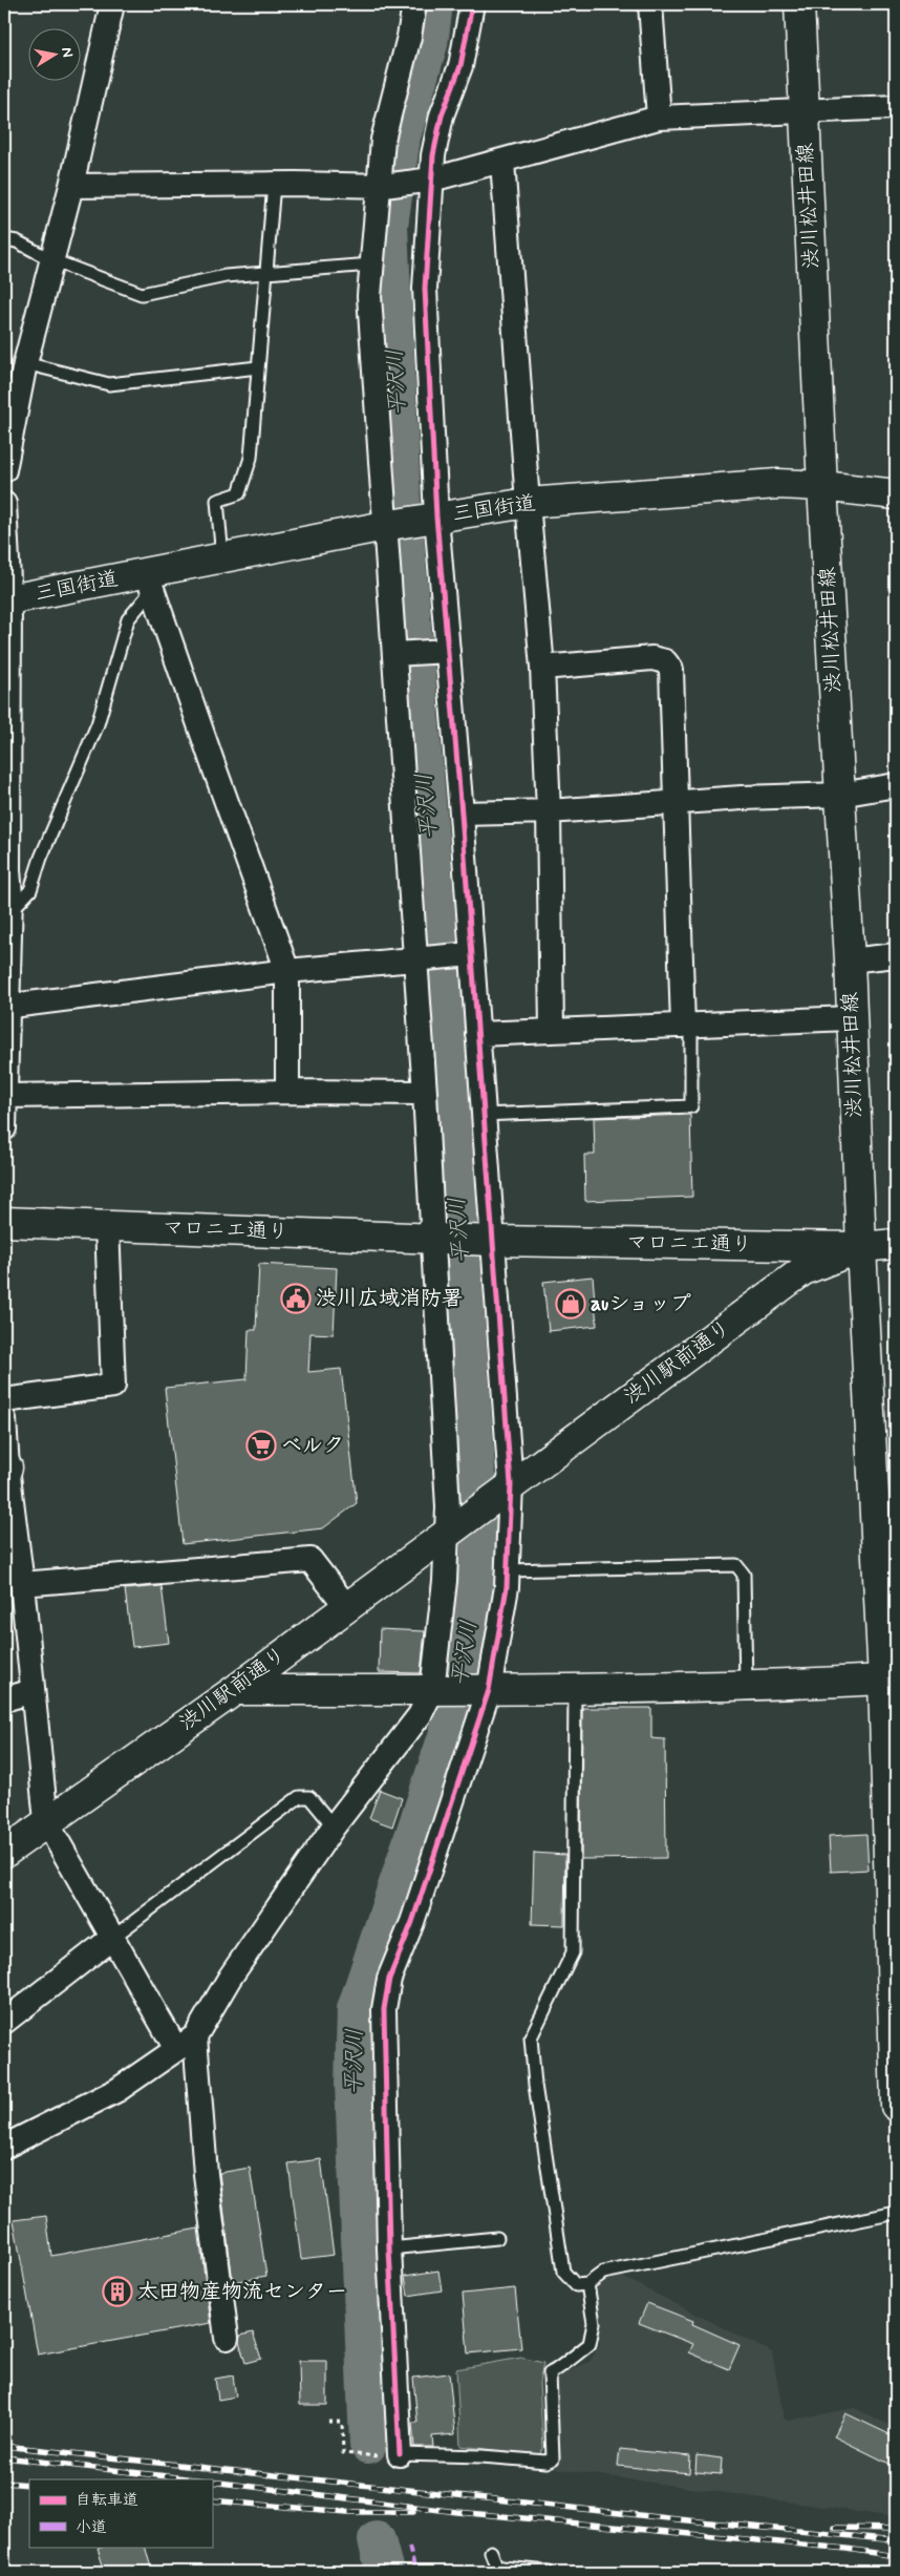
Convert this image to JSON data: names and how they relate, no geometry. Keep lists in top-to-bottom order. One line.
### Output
{"streets":{"main road":["渋川松井田線","三国街道","マロニエ通り","渋川駅前通り"]},"crossings":[["渋川松井田線","三国街道"],["渋川松井田線","マロニエ通り"],["渋川松井田線","渋川駅前通り"],["マロニエ通り","渋川駅前通り"]],"water":["平沢川"],"places":{"public building":["渋川広域消防署"],"shop":["auショップ"],"supermarket":["ベルク"],"building":["太田物産物流センター"]},"legend":["自転車道","小道"],"north":"right"}
